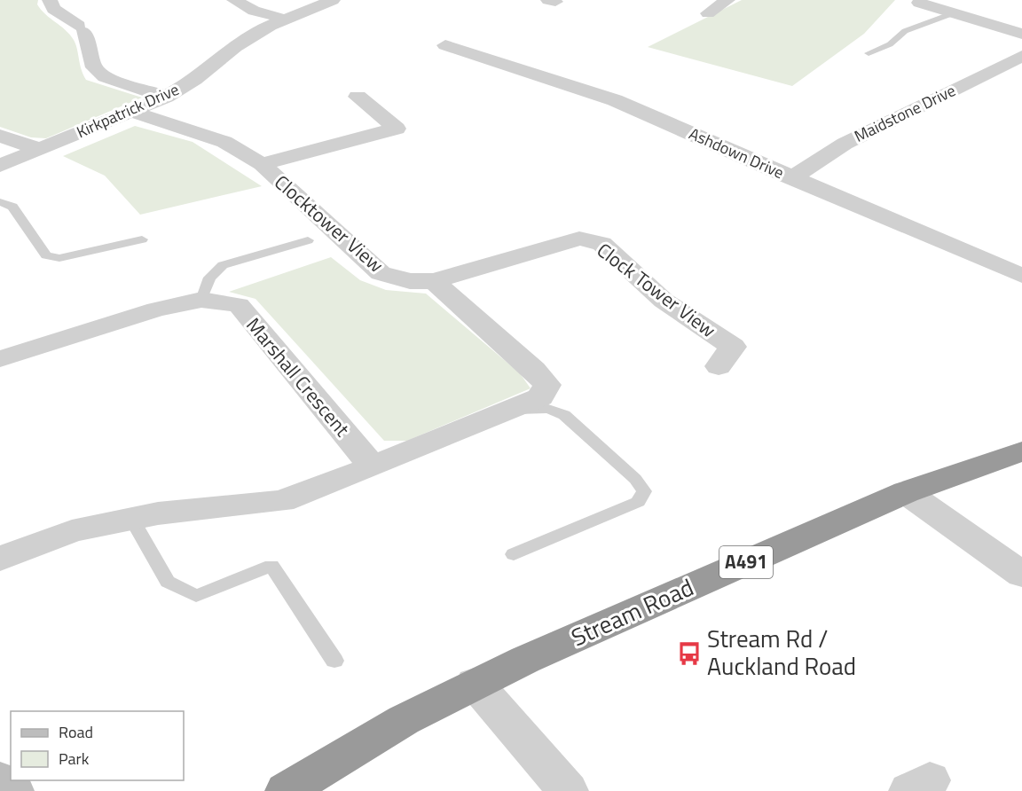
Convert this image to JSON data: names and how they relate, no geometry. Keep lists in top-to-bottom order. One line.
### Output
{"streets":{"highway":["A491","Stream Road"],"street":["Kirkpatrick Drive","Maidstone Drive","Ashdown Drive","Clocktower View","Clock Tower View","Marshall Crescent"]},"crossings":[["Kirkpatrick Drive","Clocktower View"],["Maidstone Drive","Ashdown Drive"],["Clocktower View","Clock Tower View"]],"places":{"bus stop":["Stream Rd / Auckland Road"]},"legend":["Road","Park"]}
